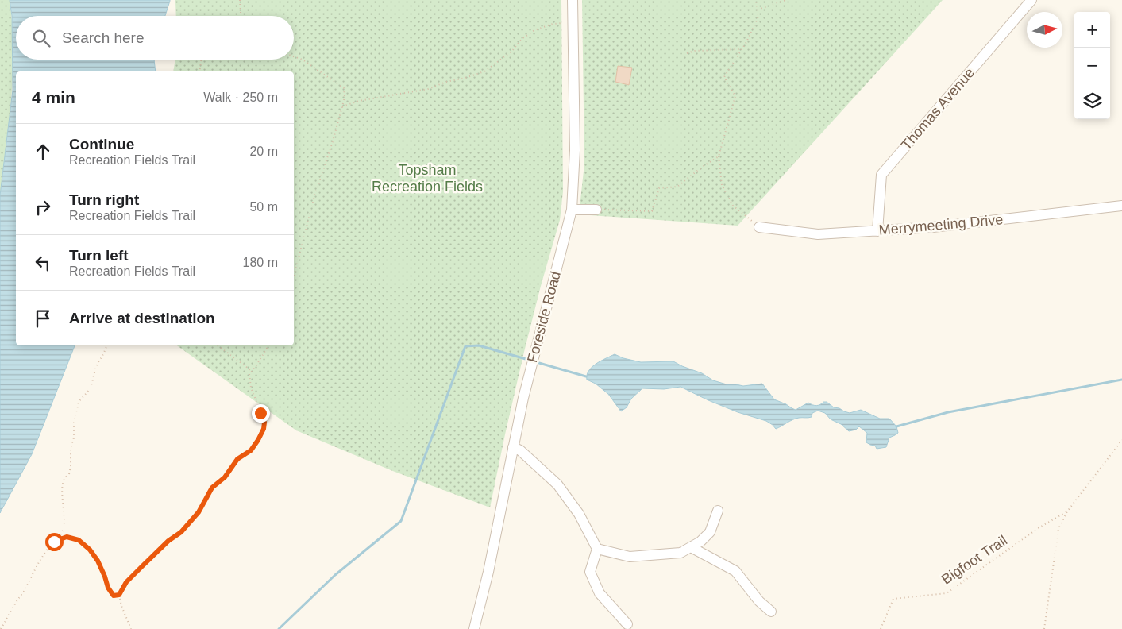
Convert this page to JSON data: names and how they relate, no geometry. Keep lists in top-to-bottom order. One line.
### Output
{"streets":{"street":["Thomas Avenue","Merrymeeting Drive","Foreside Road"],"path":["Bigfoot Trail"]},"crossings":[["Thomas Avenue","Merrymeeting Drive"]],"parks":["Topsham Recreation Fields"],"north":"right","page":{"map_buttons":["+","−"],"search":"Search here","heading":["4 min","Walk · 250 m"],"list":[["Continue","Recreation Fields Trail","20 m"],["Turn right","Recreation Fields Trail","50 m"],["Turn left","Recreation Fields Trail","180 m"],"Arrive at destination"]}}
